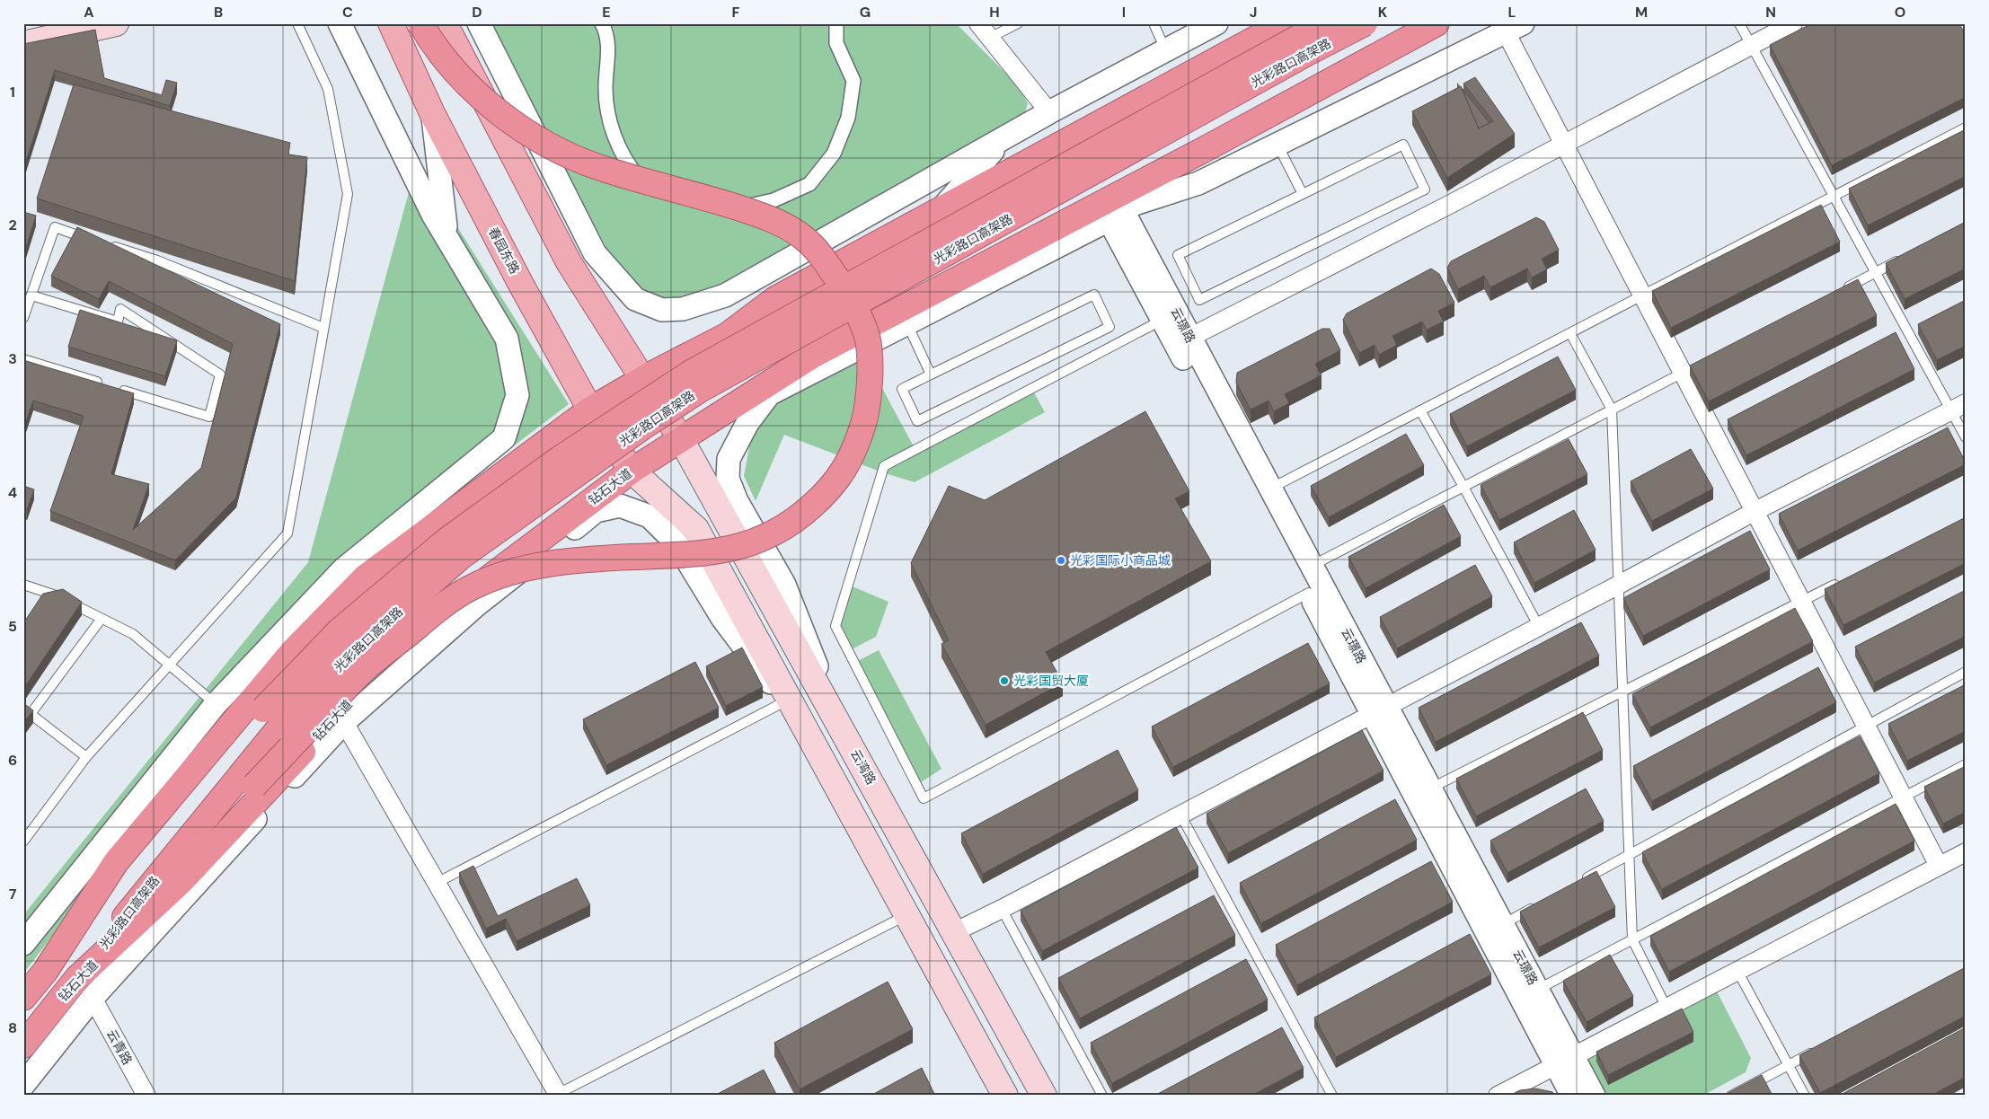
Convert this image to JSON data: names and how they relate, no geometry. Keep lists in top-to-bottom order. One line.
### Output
{"streets":{"highway":["光彩路口高架路","钻石大道"],"main road":["春园东路","云湾路"],"street":["云璟路","云青路"]},"crossings":[["光彩路口高架路","钻石大道"],["春园东路","钻石大道"],["云璟路","钻石大道"],["钻石大道","云湾路"]],"places":["光彩国际小商品城","光彩国贸大厦"],"grid":{"columns":["A","B","C","D","E","F","G","H","I","J","K","L","M","N","O"],"rows":["1","2","3","4","5","6","7","8"]}}
